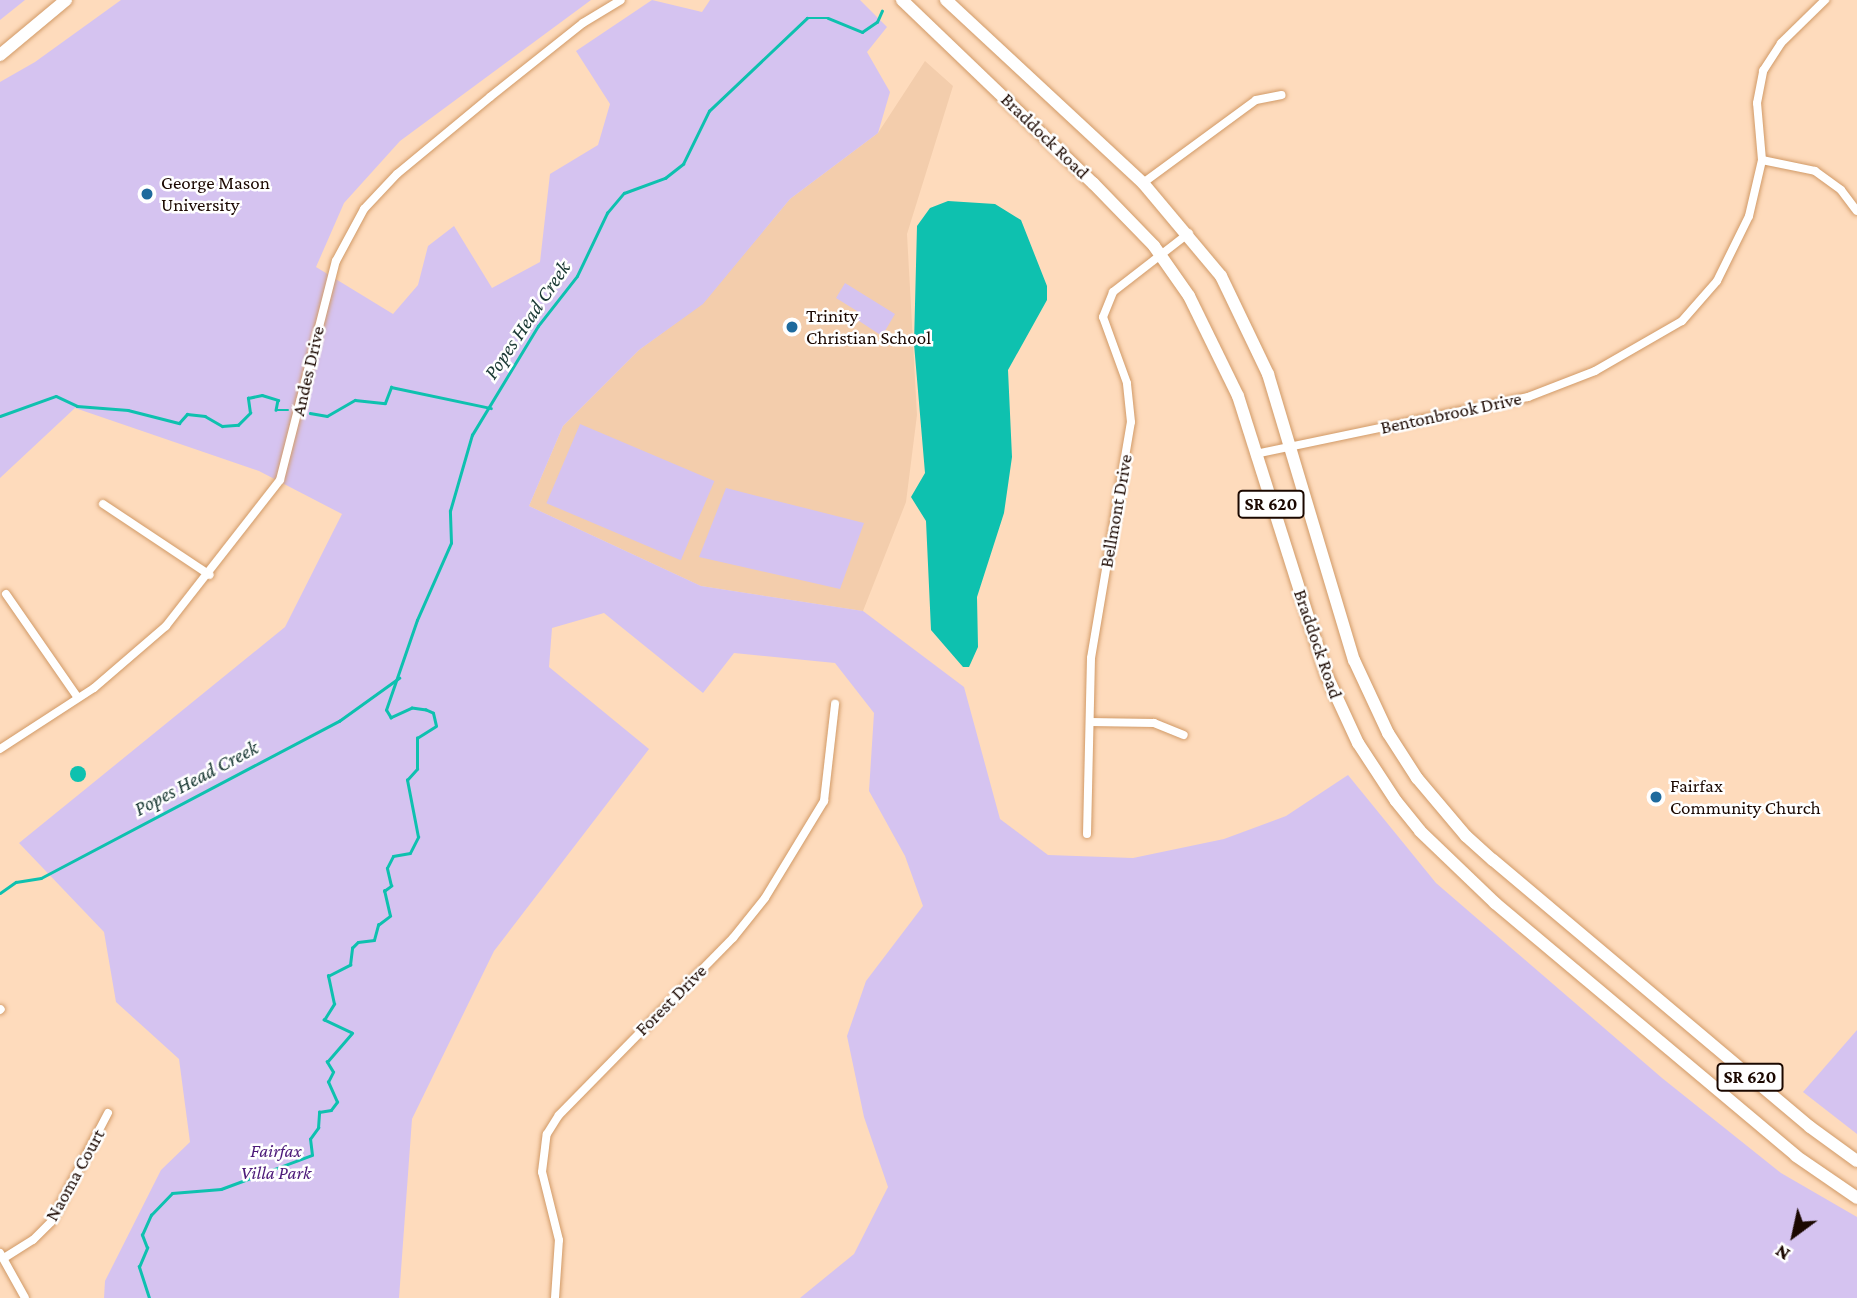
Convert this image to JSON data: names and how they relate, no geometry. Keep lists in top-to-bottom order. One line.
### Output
{"streets":{"main road":["Braddock Road","SR 620"],"street":["Andes Drive","Bentonbrook Drive","Bellmont Drive","Forest Drive","Naoma Court"]},"crossings":[["Braddock Road","Bentonbrook Drive"],["Braddock Road","Bellmont Drive"]],"water":["Popes Head Creek"],"parks":["Fairfax Villa Park"],"places":["George Mason University","Trinity Christian School","Fairfax Community Church"],"north":"bottom left"}
